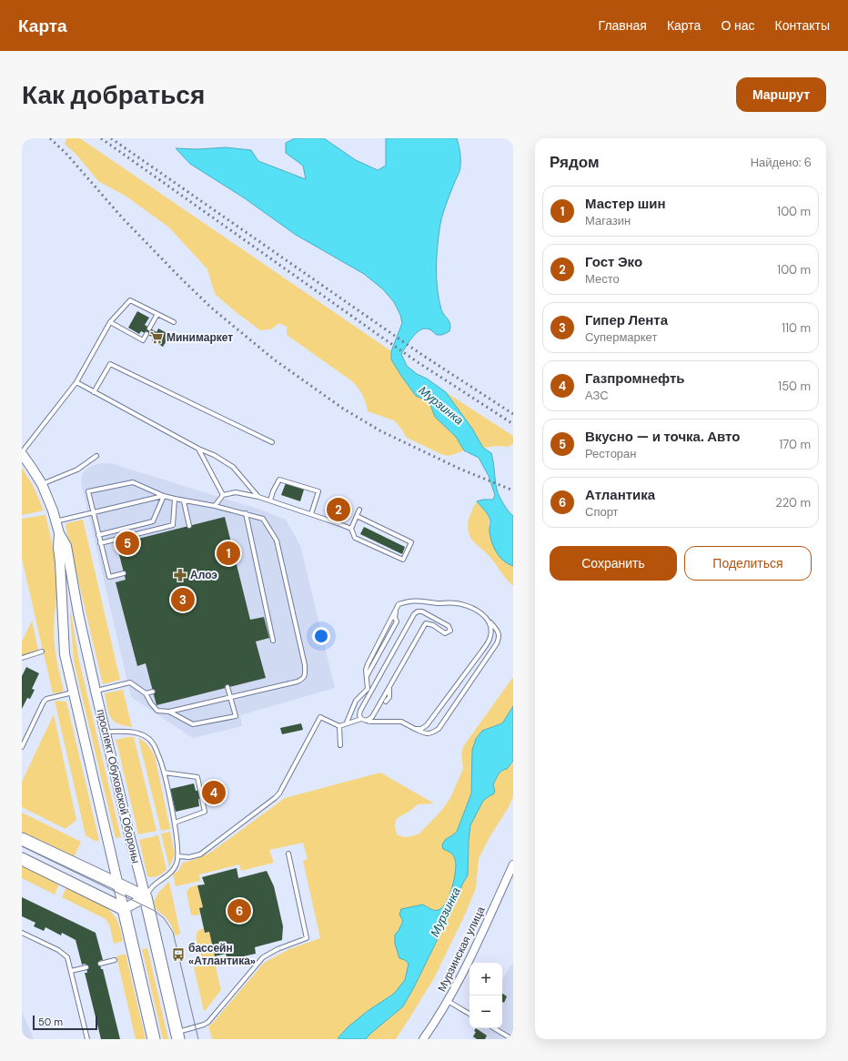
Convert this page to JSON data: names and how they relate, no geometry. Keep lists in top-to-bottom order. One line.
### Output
{"streets":{"main road":["проспект Обуховской Обороны"],"street":["Мурзинская улица"]},"water":["Мурзинка"],"places":{"supermarket":["Минимаркет"],"pharmacy":["Алоэ"],"bus stop":["бассейн «Атлантика»"]},"scale_bar":"50 m","page":{"header":"Карта","nav":["Главная","Карта","О нас","Контакты"],"buttons":["Маршрут",["Сохранить","Поделиться"]],"title":"Как добраться","heading":["Рядом","Найдено: 6"],"list":[{"mark":"1","name":"Мастер шин","note":"Магазин","value":"100 m"},{"mark":"2","name":"Гост Эко","note":"Место","value":"100 m"},{"mark":"3","name":"Гипер Лента","note":"Супермаркет","value":"110 m"},{"mark":"4","name":"Газпромнефть","note":"АЗС","value":"150 m"},{"mark":"5","name":"Вкусно — и точка. Авто","note":"Ресторан","value":"170 m"},{"mark":"6","name":"Атлантика","note":"Спорт","value":"220 m"}],"pins":["2","5","1","3","4","6"],"map_buttons":["+","−"],"scale":"50 m"}}
